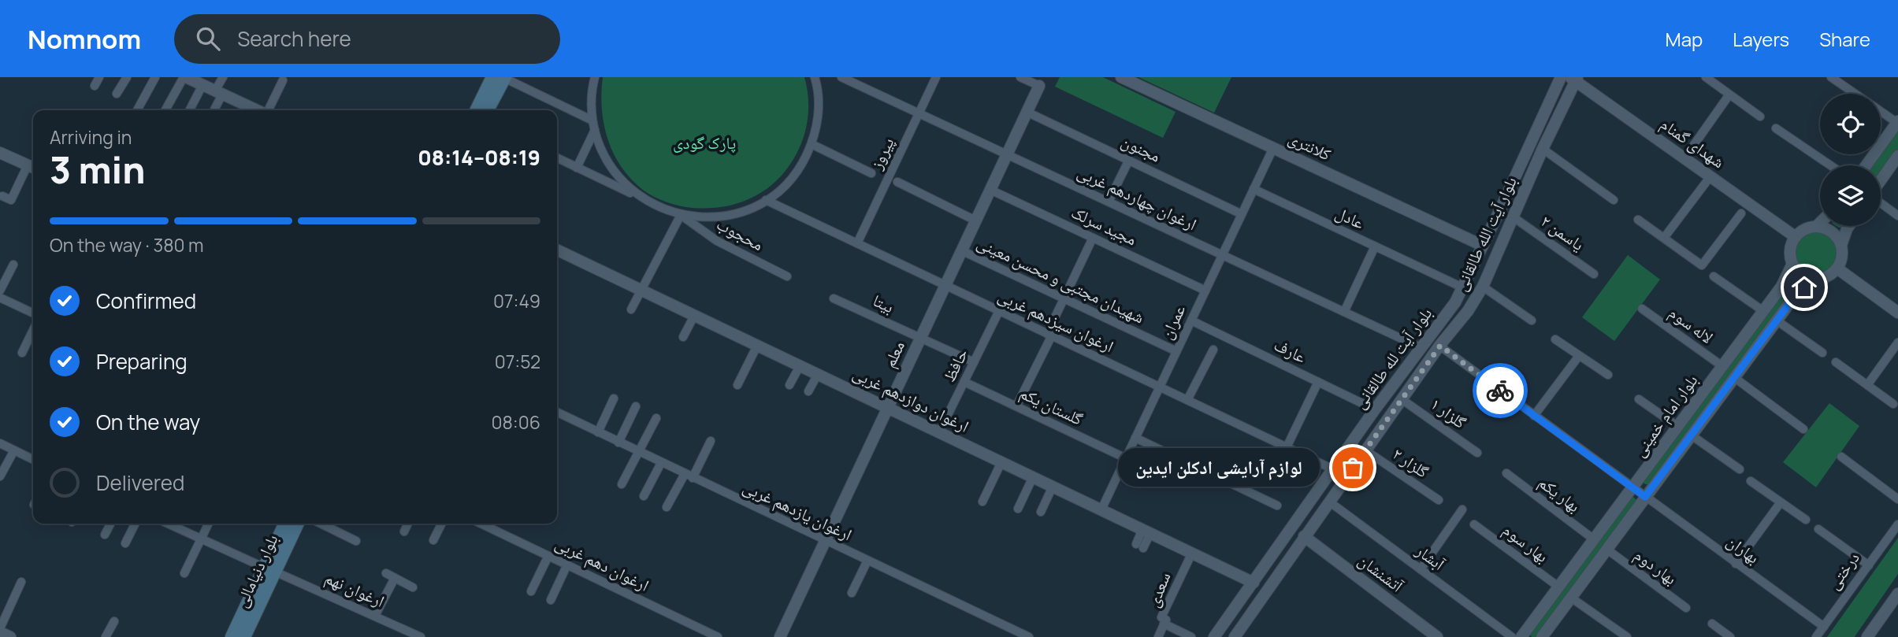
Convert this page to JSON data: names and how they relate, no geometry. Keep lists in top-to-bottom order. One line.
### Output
{"streets":{"main road":["بلوار دنیامالی"],"street":["شهدای گمنام","کلانتری","مجنون","پیروز","ارغوان چهاردهم غربی","عادل","مجید سرلک","یاسمن ۲","بلوار آیت الله طالقانی","محجوب","شهیدان مجتبی و محسن معینی","بیتا","ارغوان سیزدهم غربی","عمران","لاله سوم","عارف","معلم","بلوار آیت لله طالقانی","حافظ","ارغوان دوازدهم غربی","گلستان یکم","گلزار ۱","بلوار امام خمینی","گلزار ۲","بهار یکم","ارغوان یازدهم غربی","بهار سوم","بهاران","آبشار","ارغوان دهم غربی","بهار دوم","درختی","آتشنشان","ارغوان نهم","سعدی"]},"crossings":[["شهدای گمنام","بلوار آیت الله طالقانی"],["شهدای گمنام","بلوار امام خمینی"],["کلانتری","عمران"],["کلانتری","بلوار آیت لله طالقانی"],["مجنون","عمران"],["مجنون","معلم"],["پیروز","ارغوان چهاردهم غربی"],["پیروز","ارغوان سیزدهم غربی"],["ارغوان چهاردهم غربی","عمران"],["ارغوان چهاردهم غربی","معلم"],["ارغوان چهاردهم غربی","بلوار آیت لله طالقانی"],["عادل","عمران"],["عادل","بلوار آیت لله طالقانی"],["مجید سرلک","عمران"],["مجید سرلک","معلم"],["یاسمن ۲","بلوار آیت الله طالقانی"],["بلوار آیت الله طالقانی","گلزار ۱"],["بلوار آیت الله طالقانی","گلزار ۲"],["بلوار آیت الله طالقانی","بهاران"],["بلوار آیت الله طالقانی","آبشار"],["بلوار آیت الله طالقانی","آتشنشان"],["شهیدان مجتبی و محسن معینی","عمران"],["شهیدان مجتبی و محسن معینی","معلم"],["بیتا","معلم"],["بیتا","حافظ"],["ارغوان سیزدهم غربی","عمران"],["ارغوان سیزدهم غربی","معلم"],["ارغوان سیزدهم غربی","بلوار آیت لله طالقانی"],["ارغوان سیزدهم غربی","حافظ"],["عمران","عارف"],["عمران","ارغوان دوازدهم غربی"],["عمران","گلستان یکم"],["لاله سوم","بلوار امام خمینی"],["عارف","بلوار آیت لله طالقانی"],["معلم","ارغوان دوازدهم غربی"],["معلم","ارغوان یازدهم غربی"],["بلوار آیت لله طالقانی","ارغوان دوازدهم غربی"],["حافظ","ارغوان دوازدهم غربی"],["حافظ","گلستان یکم"],["ارغوان دوازدهم غربی","سعدی"],["بلوار امام خمینی","بهار یکم"],["بلوار امام خمینی","بهار سوم"],["بلوار امام خمینی","بهاران"],["بلوار امام خمینی","بهار دوم"],["بهاران","درختی"],["بلوار دنیامالی","ارغوان نهم"]],"parks":["پارک گودی"],"places":["لوازم آرایشی ادکلن ایدین"],"page":{"header":"Nomnom","search":"Search here","nav":["Map","Layers","Share"],"heading":["3 min","Arriving in","08:14–08:19"],"bar":"On the way · 380 m","list":[["Confirmed","07:49"],["Preparing","07:52"],["On the way","08:06"],"Delivered"],"bubble":"لوازم آرایشی ادکلن ایدین"}}
